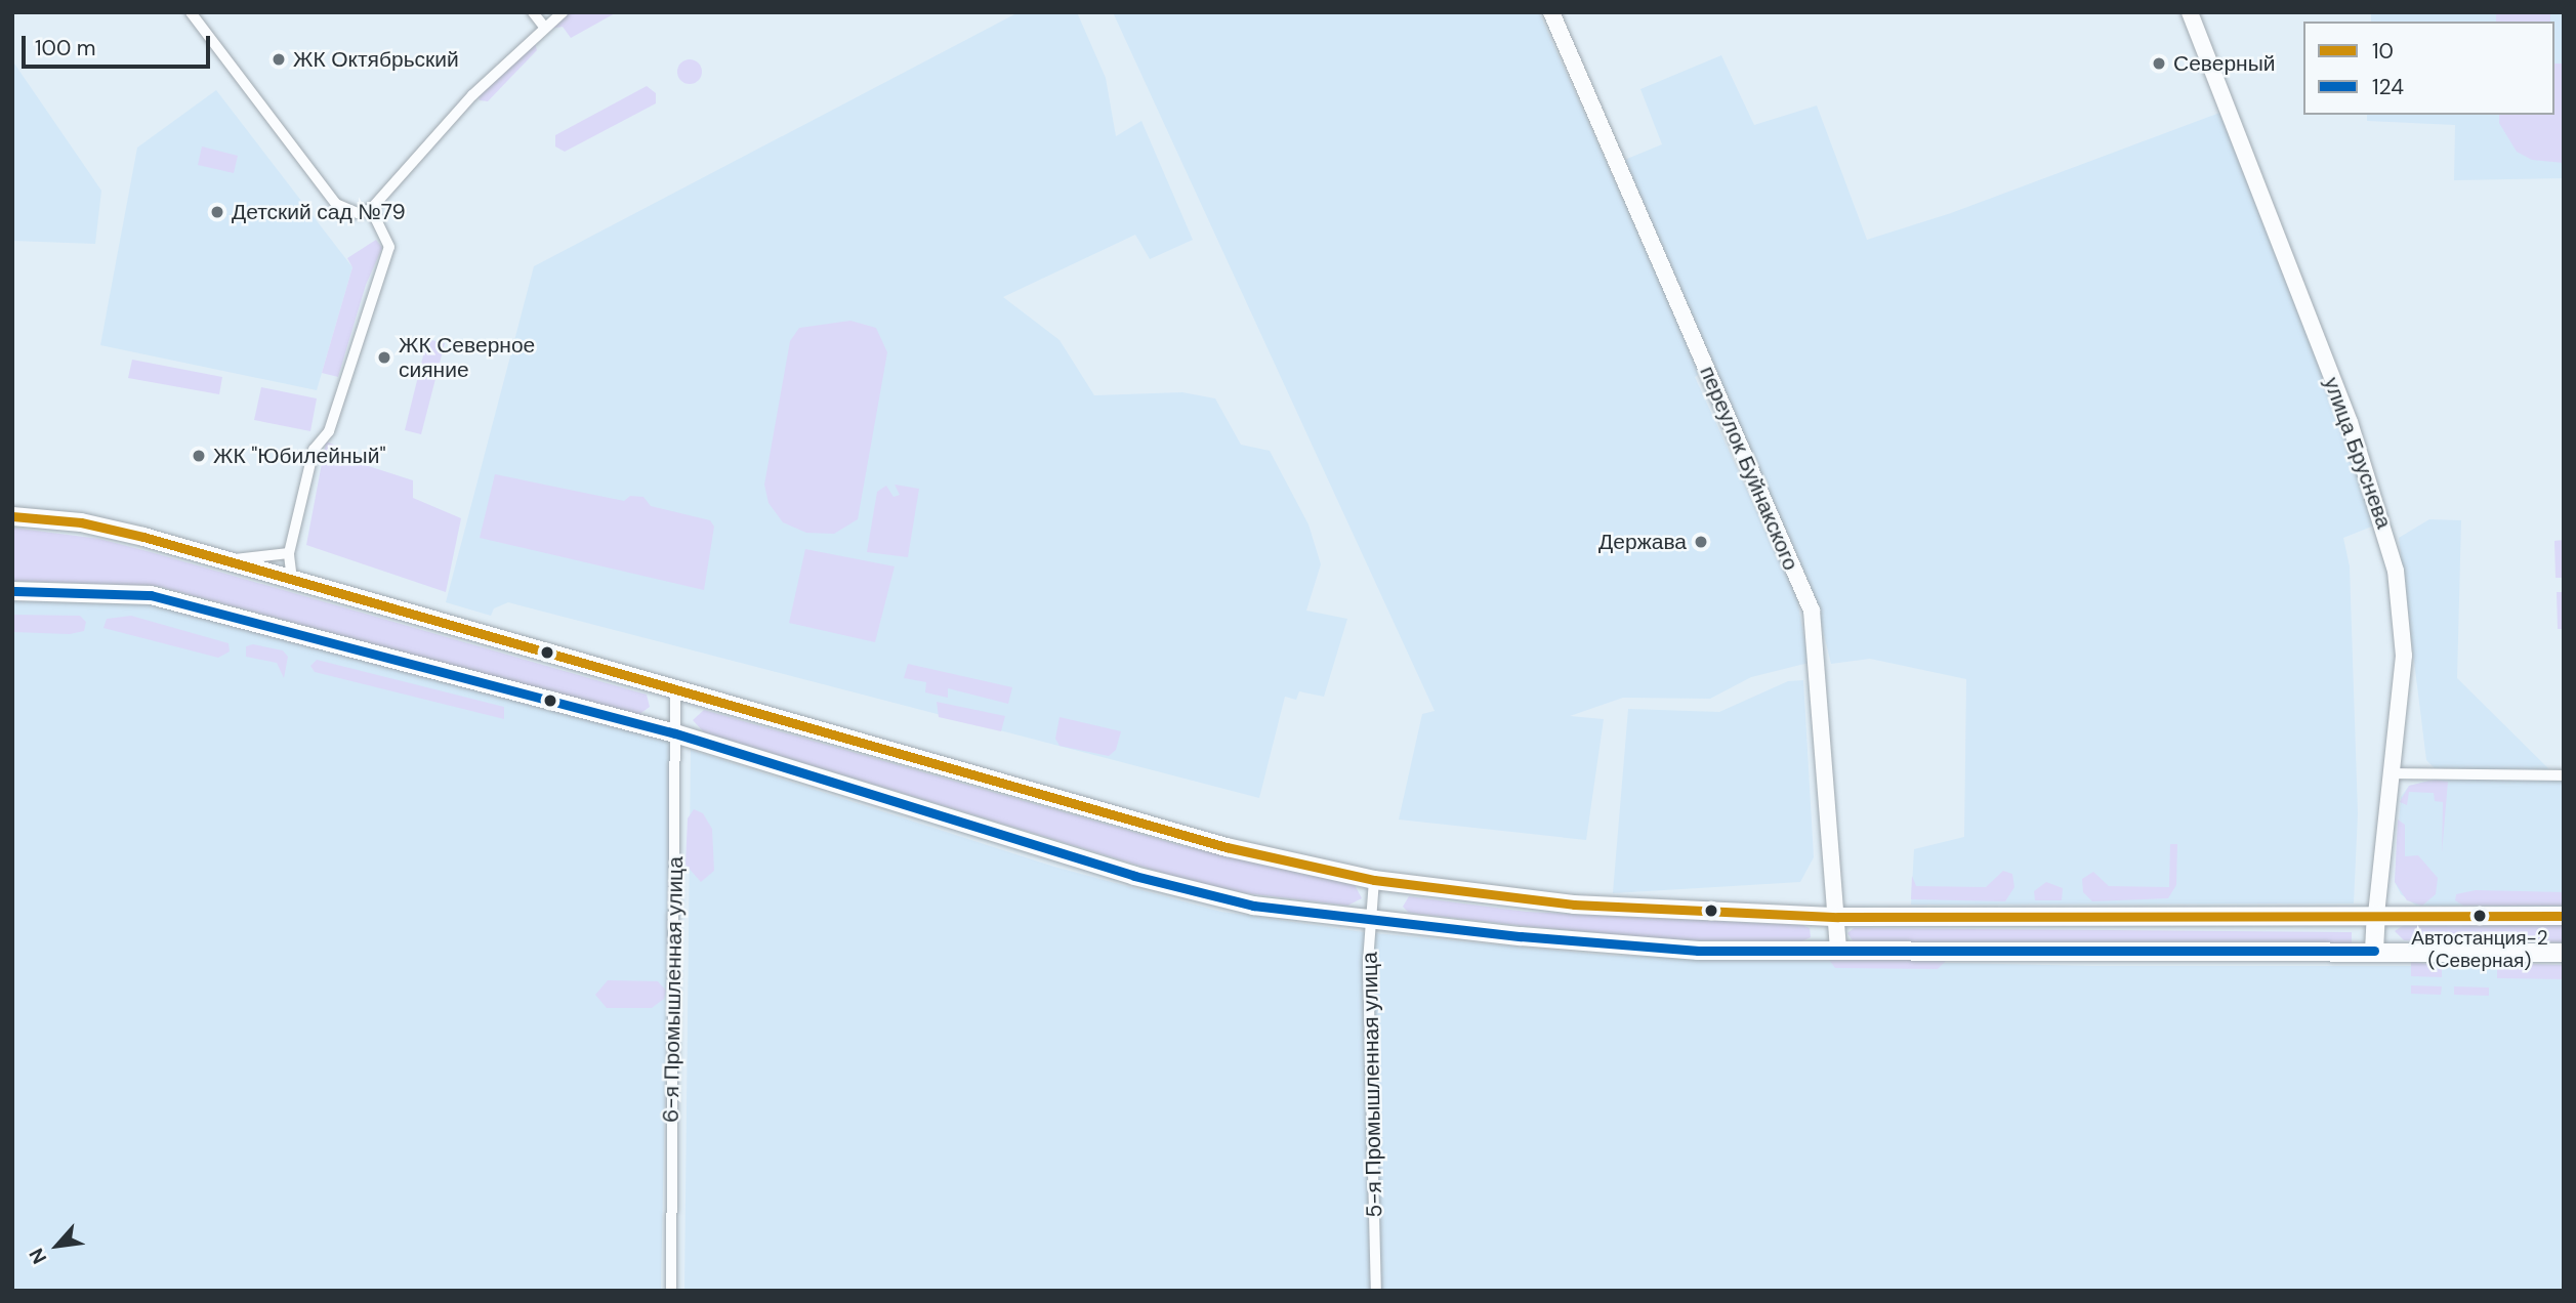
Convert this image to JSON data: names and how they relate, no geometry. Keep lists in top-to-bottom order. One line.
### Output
{"streets":{"street":["улица Бруснева","переулок Буйнакского","6-я Промышленная улица","5-я Промышленная улица"]},"places":["ЖК Октябрьский","Северный","Детский сад №79","ЖК Северное сияние","ЖК \"Юбилейный\"","Держава","Автостанция-2 (Северная)"],"lines":["transit line 10","transit line 124"],"legend":["10","124"],"scale_bar":"100 m","north":"bottom left"}
